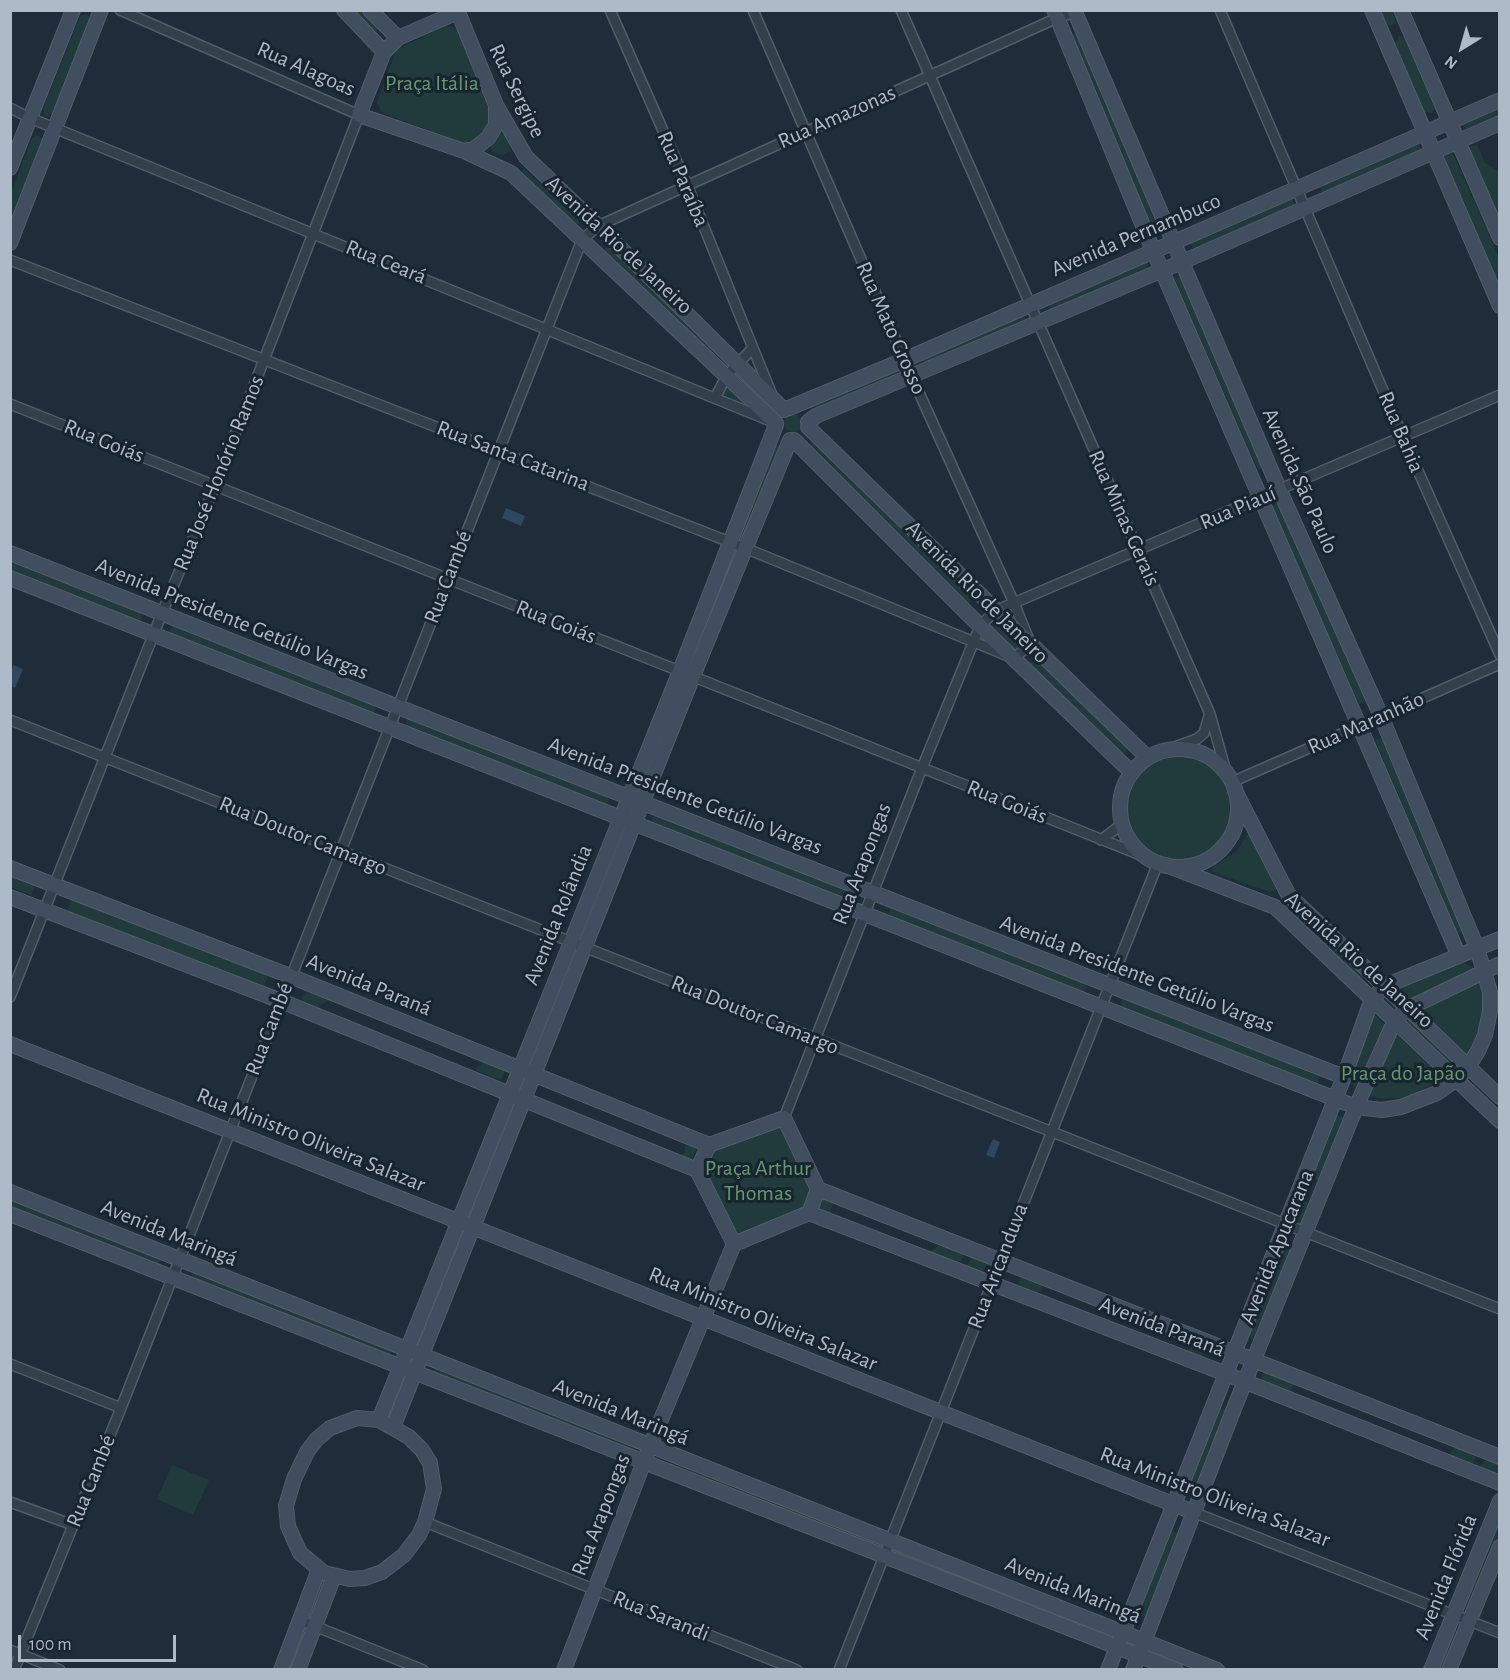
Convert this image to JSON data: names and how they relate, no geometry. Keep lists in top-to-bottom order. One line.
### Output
{"streets":{"street":["Rua Alagoas","Rua Sergipe","Rua Amazonas","Rua Paraíba","Avenida Pernambuco","Avenida Rio de Janeiro","Rua Ceará","Rua Mato Grosso","Rua Bahia","Rua Goiás","Rua Santa Catarina","Rua José Honório Ramos","Avenida São Paulo","Rua Piauí","Rua Minas Gerais","Rua Cambé","Avenida Presidente Getúlio Vargas","Rua Maranhão","Rua Doutor Camargo","Rua Arapongas","Avenida Rolândia","Avenida Paraná","Rua Ministro Oliveira Salazar","Avenida Maringá","Avenida Apucarana","Rua Aricanduva","Avenida Flórida","Rua Sarandi"]},"crossings":[["Rua Alagoas","Avenida Rio de Janeiro"],["Rua Alagoas","Rua José Honório Ramos"],["Rua Sergipe","Avenida Rio de Janeiro"],["Rua Amazonas","Rua Paraíba"],["Rua Amazonas","Avenida Rio de Janeiro"],["Rua Amazonas","Rua Mato Grosso"],["Rua Amazonas","Avenida São Paulo"],["Rua Amazonas","Rua Cambé"],["Rua Paraíba","Avenida Rio de Janeiro"],["Avenida Pernambuco","Avenida Rio de Janeiro"],["Avenida Pernambuco","Rua Ceará"],["Avenida Pernambuco","Rua Mato Grosso"],["Avenida Pernambuco","Rua Bahia"],["Avenida Pernambuco","Avenida São Paulo"],["Avenida Pernambuco","Rua Minas Gerais"],["Avenida Pernambuco","Avenida Rolândia"],["Avenida Rio de Janeiro","Rua Ceará"],["Avenida Rio de Janeiro","Rua Mato Grosso"],["Avenida Rio de Janeiro","Rua Goiás"],["Avenida Rio de Janeiro","Rua Santa Catarina"],["Avenida Rio de Janeiro","Avenida São Paulo"],["Avenida Rio de Janeiro","Rua Piauí"],["Avenida Rio de Janeiro","Rua Minas Gerais"],["Avenida Rio de Janeiro","Rua Cambé"],["Avenida Rio de Janeiro","Avenida Presidente Getúlio Vargas"],["Avenida Rio de Janeiro","Rua Maranhão"],["Avenida Rio de Janeiro","Rua Arapongas"],["Avenida Rio de Janeiro","Avenida Rolândia"],["Avenida Rio de Janeiro","Avenida Apucarana"],["Avenida Rio de Janeiro","Rua Aricanduva"],["Rua Ceará","Rua José Honório Ramos"],["Rua Ceará","Rua Cambé"],["Rua Ceará","Avenida Rolândia"],["Rua Mato Grosso","Rua Piauí"],["Rua Bahia","Rua Piauí"],["Rua Goiás","Rua José Honório Ramos"],["Rua Goiás","Rua Minas Gerais"],["Rua Goiás","Rua Cambé"],["Rua Goiás","Rua Maranhão"],["Rua Goiás","Rua Arapongas"],["Rua Goiás","Avenida Rolândia"],["Rua Goiás","Rua Aricanduva"],["Rua Santa Catarina","Rua José Honório Ramos"],["Rua Santa Catarina","Rua Cambé"],["Rua Santa Catarina","Rua Arapongas"],["Rua Santa Catarina","Avenida Rolândia"],["Rua José Honório Ramos","Avenida Presidente Getúlio Vargas"],["Rua José Honório Ramos","Rua Doutor Camargo"],["Rua José Honório Ramos","Avenida Paraná"],["Avenida São Paulo","Rua Piauí"],["Avenida São Paulo","Avenida Presidente Getúlio Vargas"],["Avenida São Paulo","Rua Maranhão"],["Avenida São Paulo","Avenida Apucarana"],["Rua Piauí","Rua Minas Gerais"],["Rua Piauí","Rua Arapongas"],["Rua Minas Gerais","Rua Maranhão"],["Rua Minas Gerais","Rua Aricanduva"],["Rua Cambé","Avenida Presidente Getúlio Vargas"],["Rua Cambé","Rua Doutor Camargo"],["Rua Cambé","Avenida Paraná"],["Rua Cambé","Rua Ministro Oliveira Salazar"],["Rua Cambé","Avenida Maringá"],["Avenida Presidente Getúlio Vargas","Rua Arapongas"],["Avenida Presidente Getúlio Vargas","Avenida Rolândia"],["Avenida Presidente Getúlio Vargas","Avenida Apucarana"],["Avenida Presidente Getúlio Vargas","Rua Aricanduva"],["Rua Maranhão","Rua Aricanduva"],["Rua Doutor Camargo","Rua Arapongas"],["Rua Doutor Camargo","Avenida Rolândia"],["Rua Doutor Camargo","Avenida Apucarana"],["Rua Doutor Camargo","Rua Aricanduva"],["Rua Arapongas","Rua Ministro Oliveira Salazar"],["Rua Arapongas","Avenida Maringá"],["Rua Arapongas","Rua Sarandi"],["Avenida Rolândia","Avenida Paraná"],["Avenida Rolândia","Rua Ministro Oliveira Salazar"],["Avenida Rolândia","Avenida Maringá"],["Avenida Rolândia","Rua Sarandi"],["Avenida Paraná","Avenida Apucarana"],["Avenida Paraná","Rua Aricanduva"],["Rua Ministro Oliveira Salazar","Avenida Apucarana"],["Rua Ministro Oliveira Salazar","Rua Aricanduva"],["Rua Ministro Oliveira Salazar","Avenida Flórida"],["Avenida Maringá","Avenida Apucarana"],["Avenida Maringá","Rua Aricanduva"]],"parks":["Praça Itália","Praça do Japão","Praça Arthur Thomas"],"scale_bar":"100 m","north":"bottom left"}
